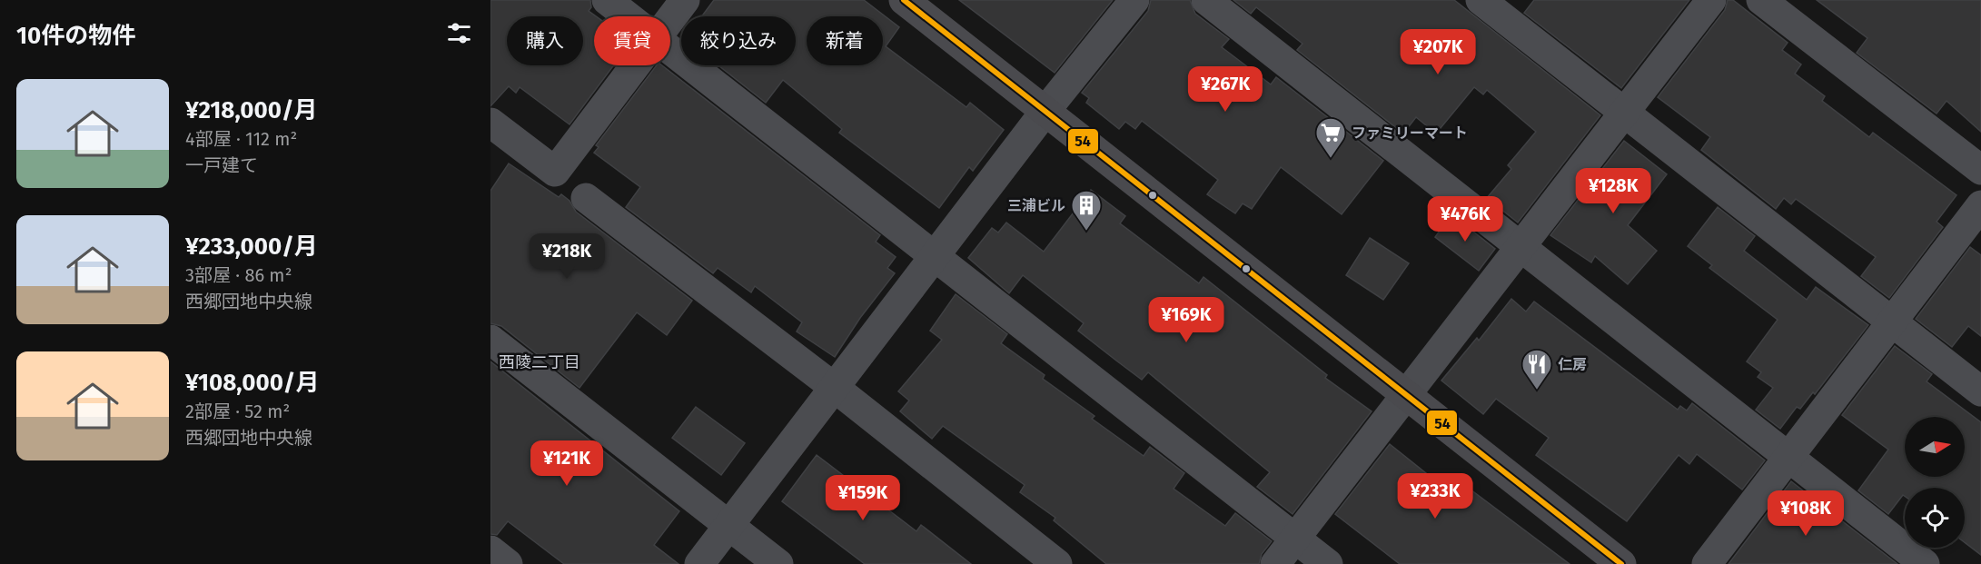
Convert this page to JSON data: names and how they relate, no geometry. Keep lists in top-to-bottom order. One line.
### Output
{"districts":["西陵二丁目"],"places":{"supermarket":["ファミリーマート"],"building":["三浦ビル"],"restaurant":["仁房"]},"lines":["transit line 54"],"north":"right","page":{"heading":"10件の物件","chip":["購入","賃貸","絞り込み","新着"],"price":["¥207K","¥267K","¥128K","¥476K","¥218K","¥169K","¥121K","¥233K","¥159K","¥108K"],"list":[{"name":"¥218,000/月","note":"4部屋 · 112 m² · 一戸建て"},{"name":"¥233,000/月","note":"3部屋 · 86 m² · 西郷団地中央線"},{"name":"¥108,000/月","note":"2部屋 · 52 m² · 西郷団地中央線"}]}}
